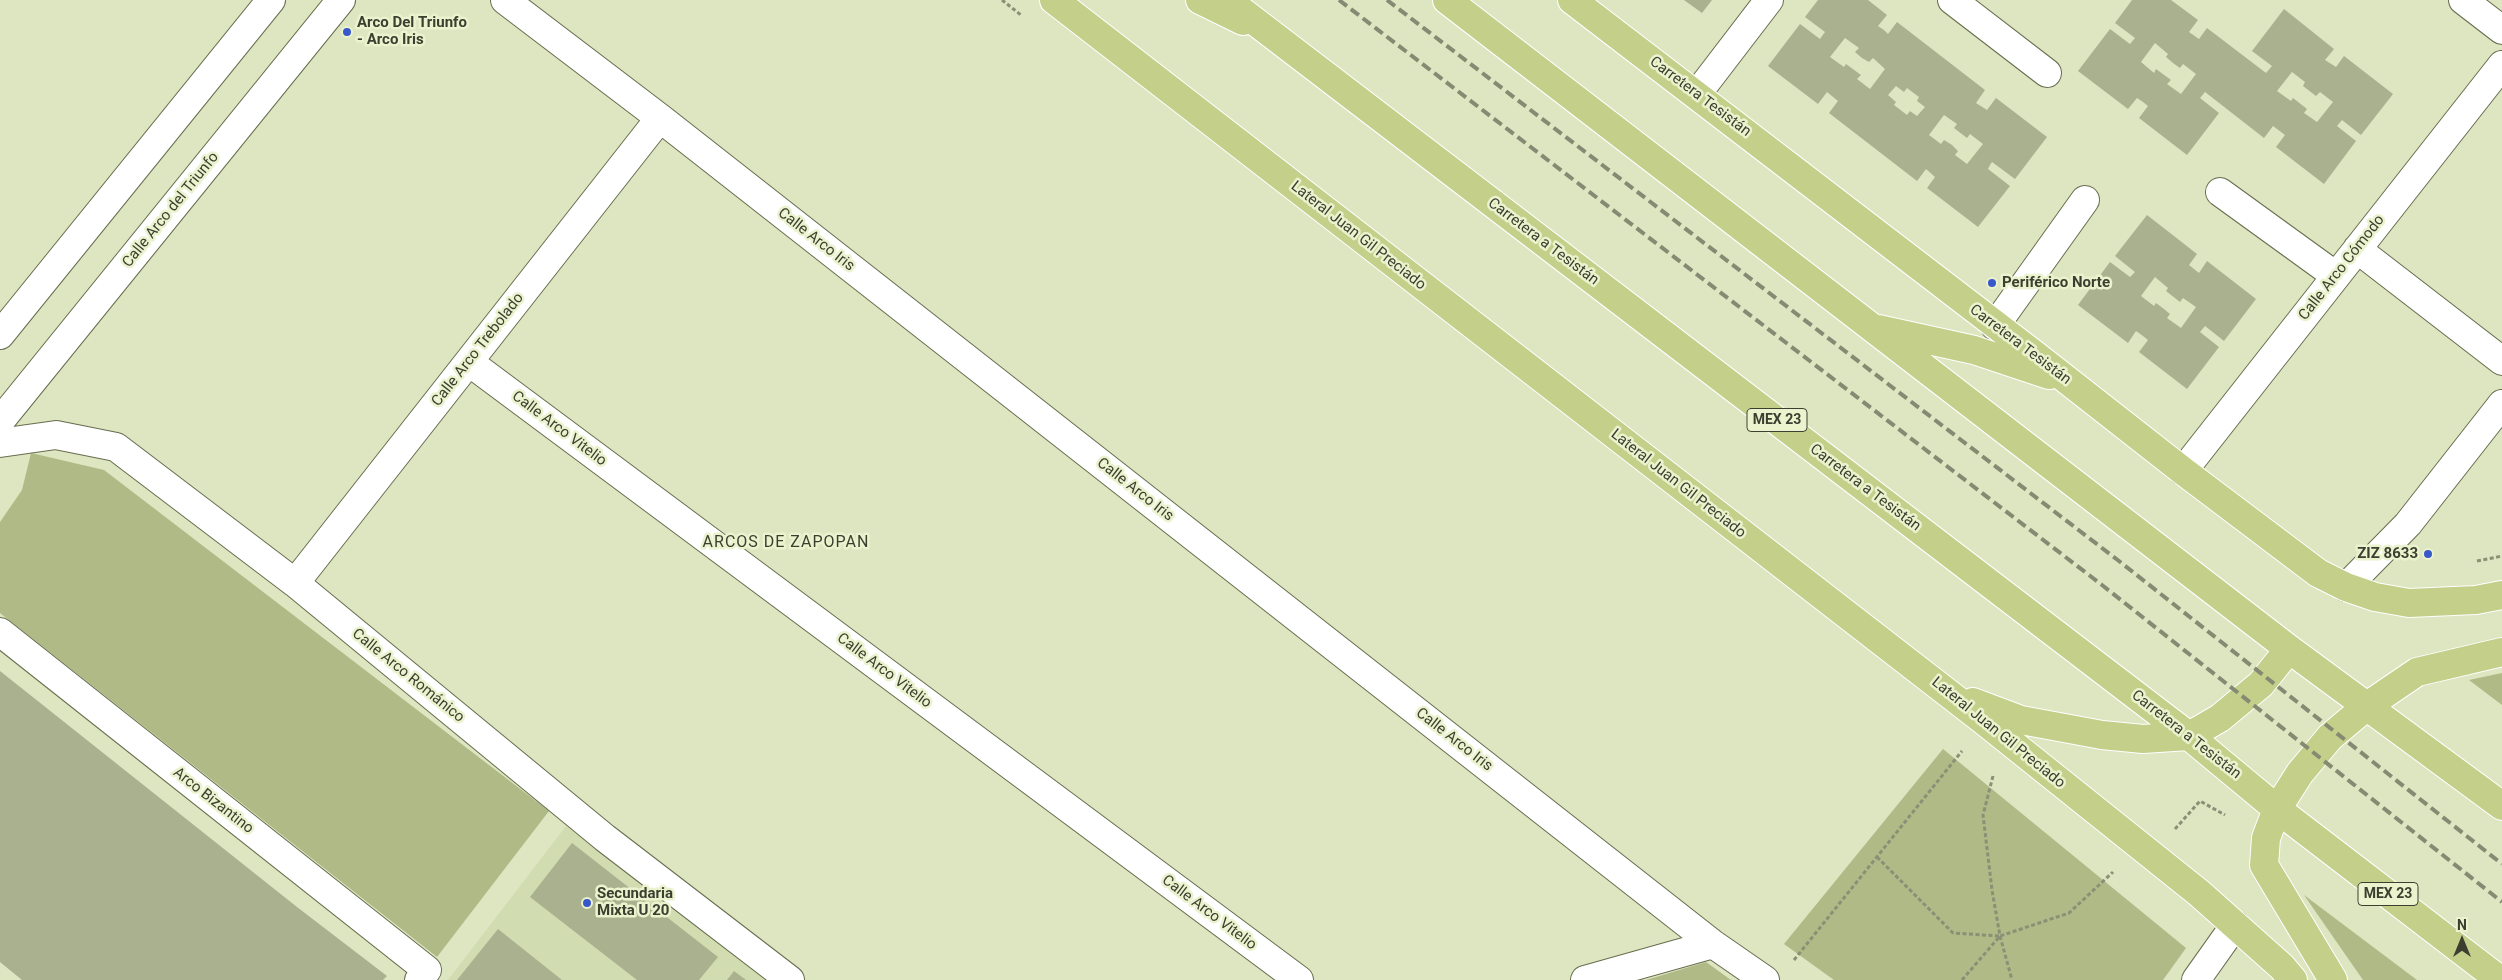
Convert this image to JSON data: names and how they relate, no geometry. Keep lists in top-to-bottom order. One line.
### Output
{"streets":{"main road":["Carretera Tesistán","Lateral Juan Gil Preciado","Carretera a Tesistán","MEX 23"],"street":["Calle Arco del Triunfo","Calle Arco Iris","Calle Arco Cómodo","Calle Arco Trebolado","Calle Arco Vitelio","Calle Arco Románico","Arco Bizantino"]},"crossings":[["Carretera Tesistán","Calle Arco Cómodo"],["Calle Arco del Triunfo","Calle Arco Románico"],["Calle Arco Iris","Calle Arco Trebolado"],["Calle Arco Trebolado","Calle Arco Vitelio"],["Calle Arco Trebolado","Calle Arco Románico"]],"districts":["ARCOS DE ZAPOPAN"],"places":["Arco Del Triunfo - Arco Iris","Periférico Norte","ZIZ 8633","Secundaria Mixta U 20"],"north":"top"}
